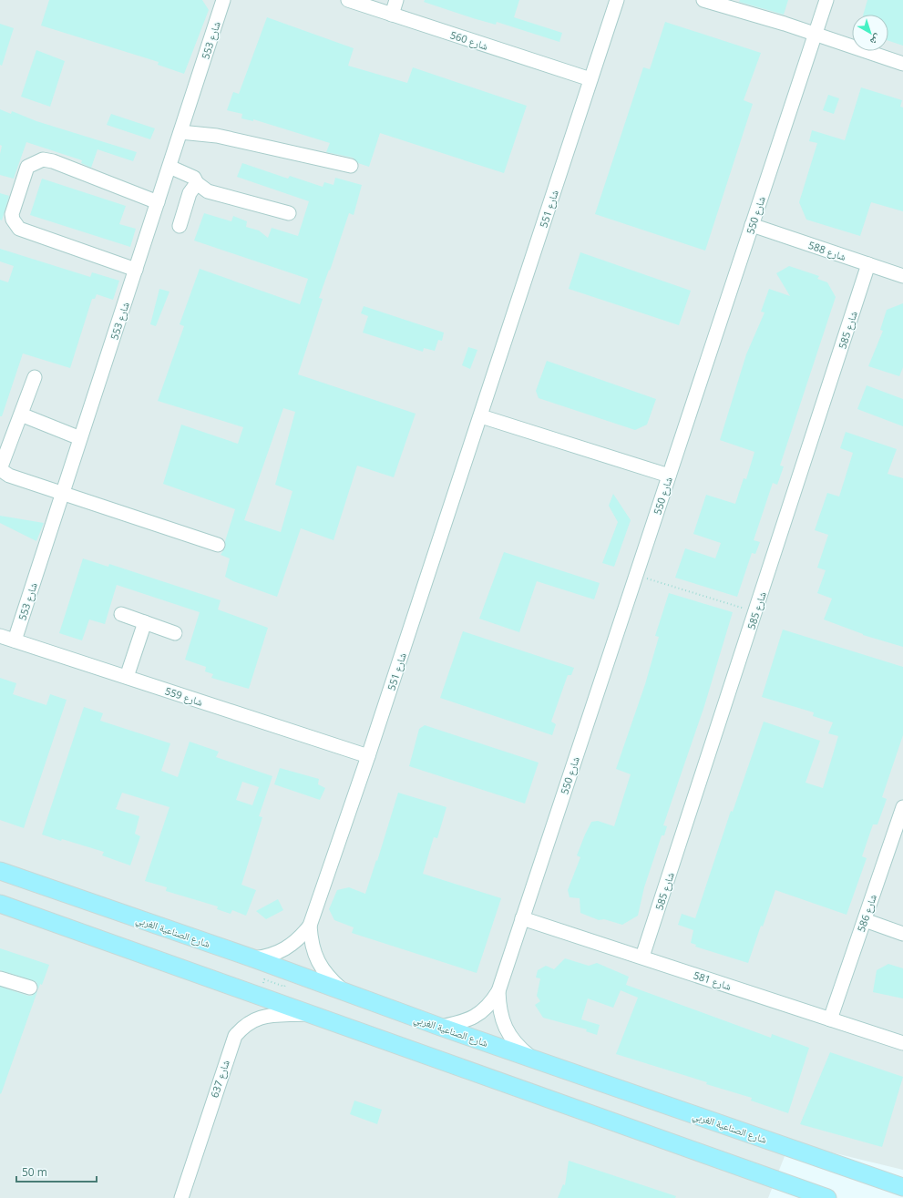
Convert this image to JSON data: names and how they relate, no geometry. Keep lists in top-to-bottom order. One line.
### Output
{"streets":{"main road":["شارع الصناعية الغربي"],"street":["شارع 553","شارع 560","شارع 551","شارع 550","شارع 588","شارع 585","شارع 559","شارع 586","شارع 581","شارع 637"]},"crossings":[["شارع 553","شارع 559"],["شارع 560","شارع 551"],["شارع 551","شارع 559"],["شارع 551","شارع الصناعية الغربي"],["شارع 550","شارع 588"],["شارع 550","شارع الصناعية الغربي"],["شارع 550","شارع 581"],["شارع 588","شارع 585"],["شارع 585","شارع 581"],["شارع 586","شارع 581"]],"scale_bar":"50 m","north":"bottom right"}
